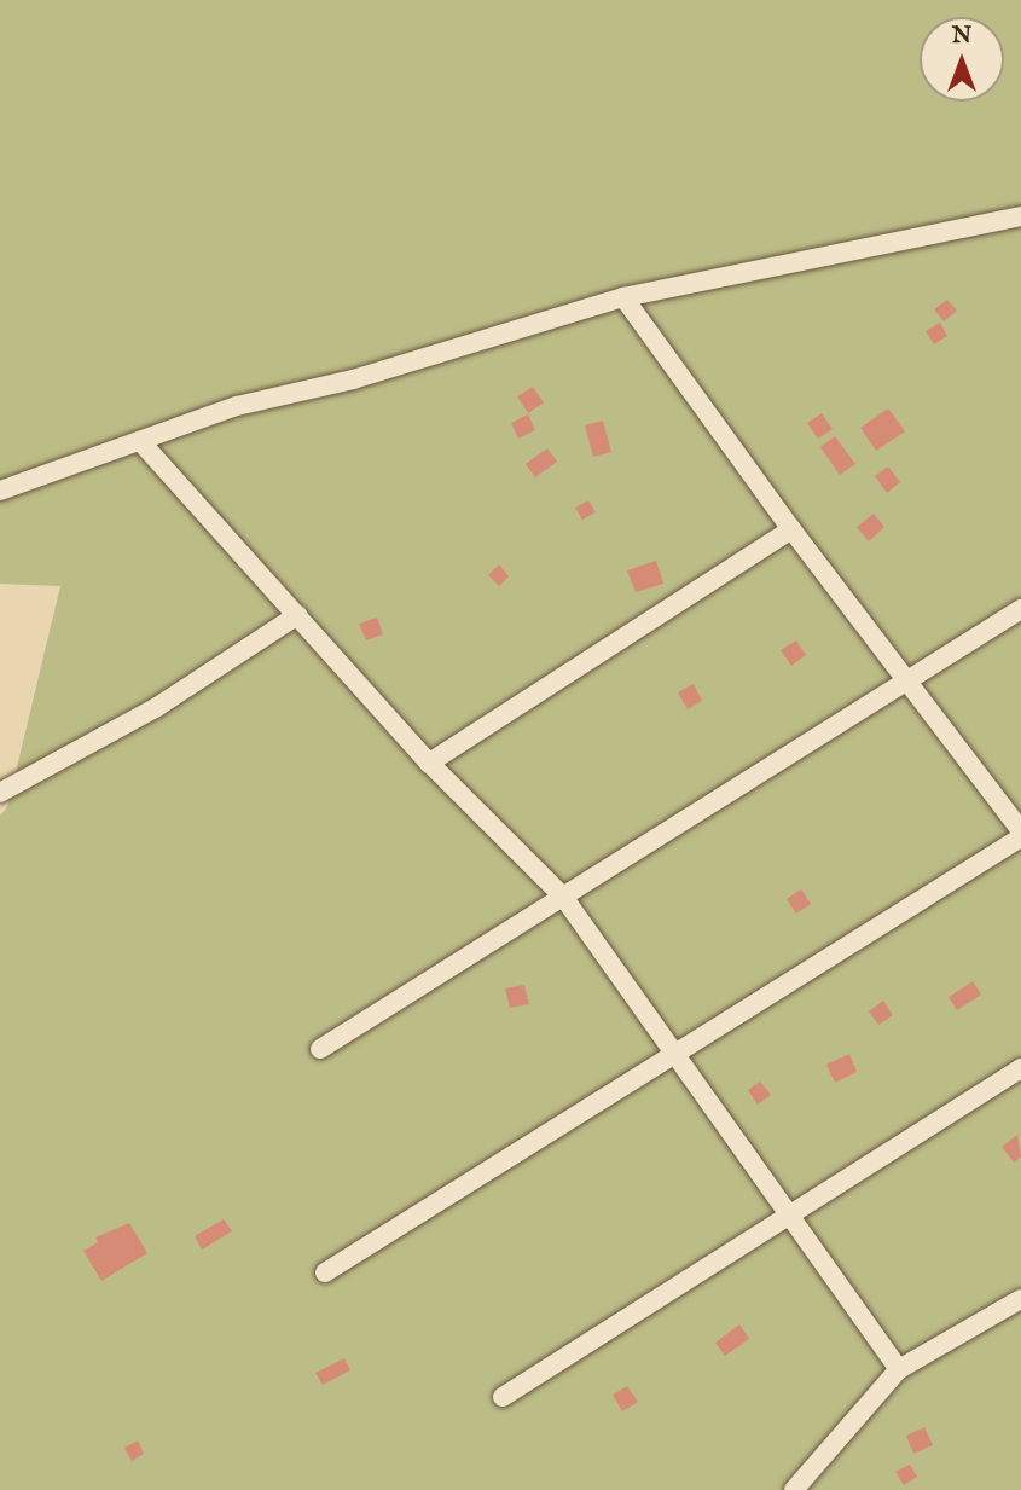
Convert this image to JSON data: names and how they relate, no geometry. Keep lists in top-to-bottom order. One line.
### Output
{"north":"top"}
